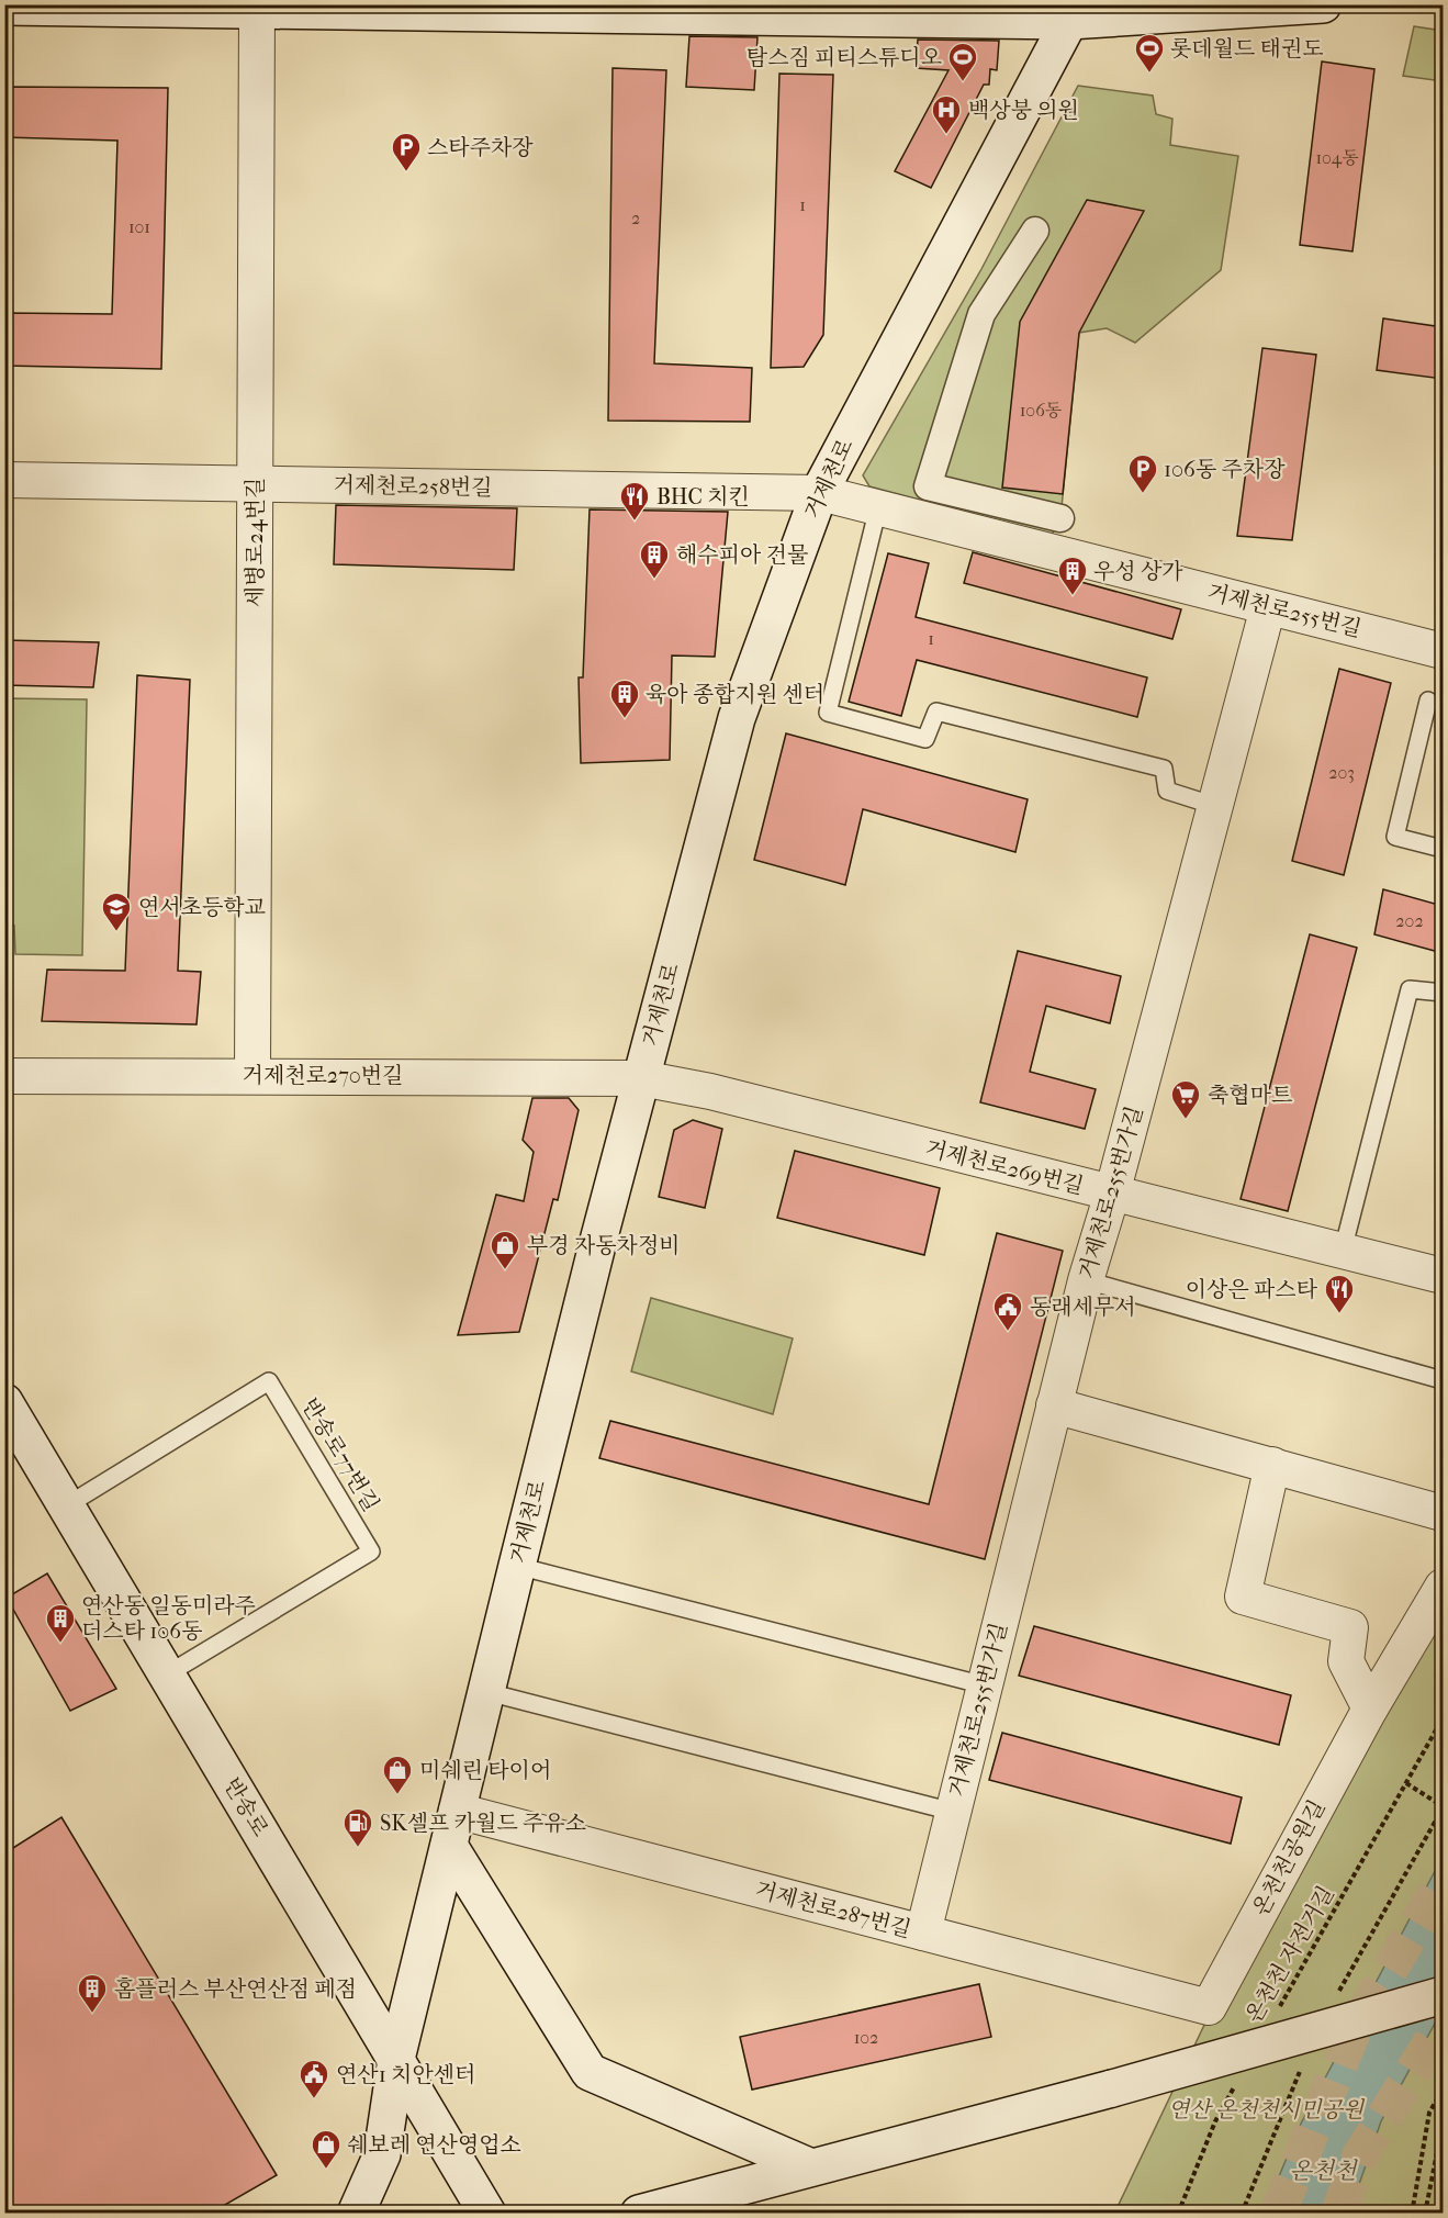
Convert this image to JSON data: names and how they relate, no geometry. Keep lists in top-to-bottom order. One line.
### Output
{"streets":{"main road":["거제천로","반송로"],"street":["거제천로258번길","세병로24번길","거제천로255번길","거제천로270번길","거제천로269번길","거제천로255번가길","온천천공원길","거제천로287번길"],"lane":["반송로77번길"],"path":["온천천 자전거길"]},"crossings":[["거제천로","거제천로258번길"],["거제천로","거제천로255번길"],["거제천로","거제천로270번길"],["거제천로","거제천로269번길"],["거제천로","반송로"],["거제천로","거제천로287번길"],["거제천로258번길","세병로24번길"],["거제천로258번길","거제천로255번길"],["세병로24번길","거제천로270번길"],["거제천로255번길","거제천로255번가길"],["거제천로270번길","거제천로269번길"],["거제천로269번길","거제천로255번가길"],["거제천로255번가길","거제천로287번길"],["반송로77번길","반송로"],["온천천공원길","거제천로287번길"]],"water":["온천천"],"parks":["연산 온천천시민공원"],"places":{"sports":["롯데월드 태권도","탐스짐 피티스튜디오"],"hospital":["백상붕 의원"],"parking":["스타주차장","106동 주차장"],"restaurant":["BHC 치킨","이상은 파스타"],"building":["해수피아 건물","우성 상가","육아 종합지원 센터","연산동 일동미라주 더스타 106동","홈플러스 부산연산점 페점"],"school or university":["연서초등학교"],"supermarket":["축협마트"],"shop":["부경 자동차정비","미쉐린 타이어","쉐보레 연산영업소"],"public building":["동래세무서","연산1 치안센터"],"fuel station":["SK셀프 카월드 주유소"]},"house_numbers":["104동","1","2","101","106동","1","203","202","102"]}
